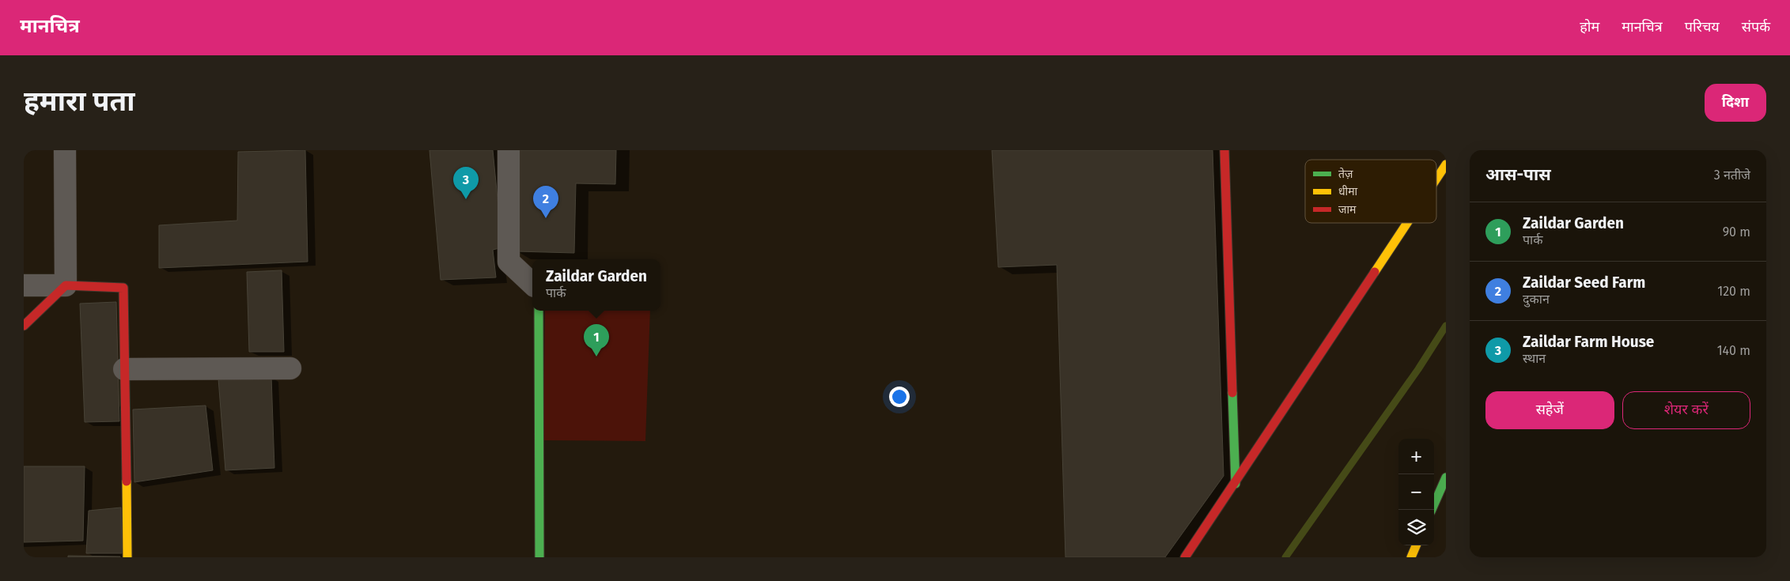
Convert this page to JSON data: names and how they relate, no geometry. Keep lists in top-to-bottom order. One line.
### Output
{"legend":["तेज़","धीमा","जाम"],"page":{"header":"मानचित्र","nav":["होम","मानचित्र","परिचय","संपर्क"],"buttons":["दिशा",["सहेजें","शेयर करें"]],"title":"हमारा पता","heading":["आस-पास","3 नतीजे"],"pins":["3","2","1"],"list":[{"mark":"1","name":"Zaildar Garden","note":"पार्क","value":"90 m"},{"mark":"2","name":"Zaildar Seed Farm","note":"दुकान","value":"120 m"},{"mark":"3","name":"Zaildar Farm House","note":"स्थान","value":"140 m"}],"popup":["Zaildar Garden","पार्क"],"map_buttons":["+","−"]}}
